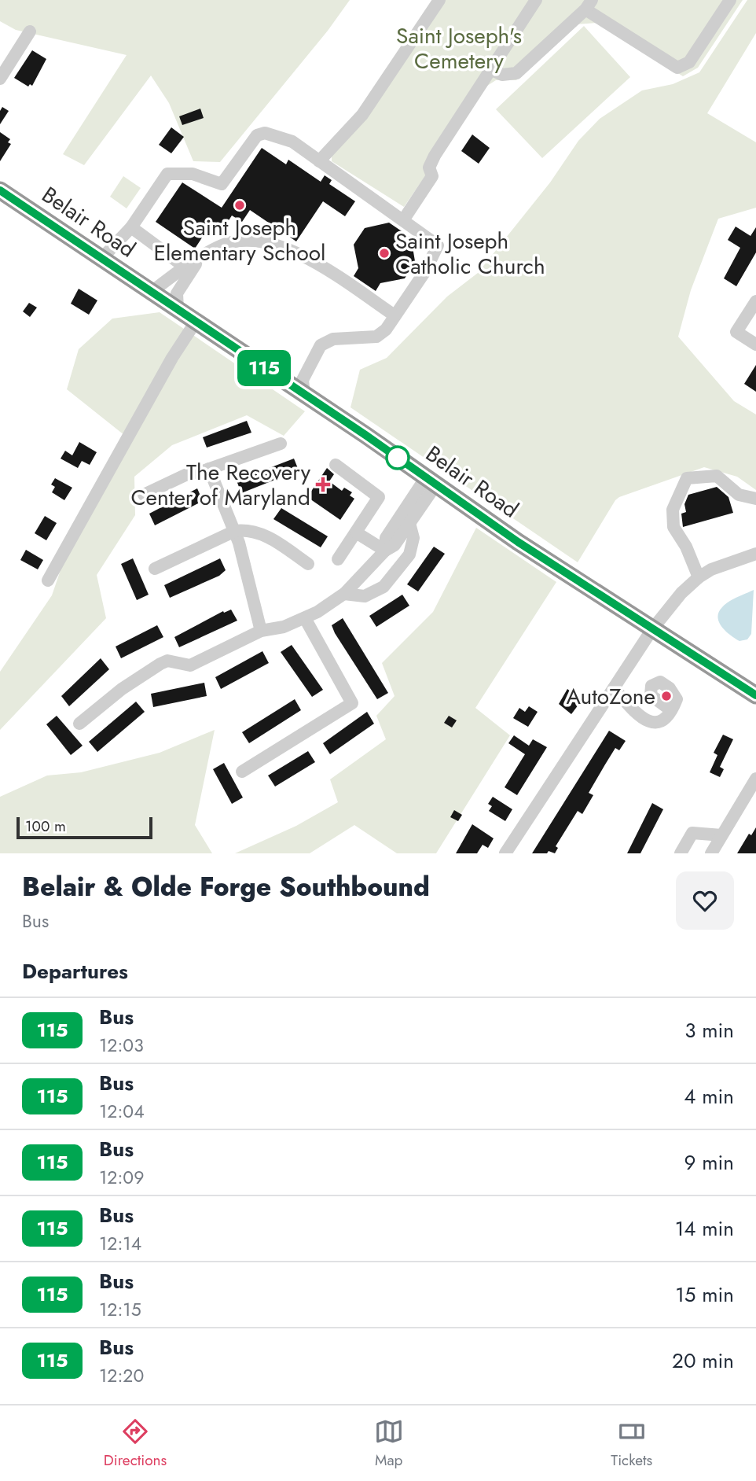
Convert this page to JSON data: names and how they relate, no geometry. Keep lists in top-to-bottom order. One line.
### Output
{"streets":{"highway":["Belair Road"]},"parks":["Saint Joseph's Cemetery"],"places":{"other":["Saint Joseph Elementary School","Saint Joseph Catholic Church","AutoZone"],"health":["The Recovery Center of Maryland"]},"lines":["bus line 115"],"scale_bar":"100 m","page":{"on_map":"115","scale":"100 m","heading":[["Belair & Olde Forge Southbound","Bus"],"Departures"],"list":[{"mark":"115","name":"Bus","note":"12:03","value":"3 min"},{"mark":"115","name":"Bus","note":"12:04","value":"4 min"},{"mark":"115","name":"Bus","note":"12:09","value":"9 min"},{"mark":"115","name":"Bus","note":"12:14","value":"14 min"},{"mark":"115","name":"Bus","note":"12:15","value":"15 min"},{"mark":"115","name":"Bus","note":"12:20","value":"20 min"}],"tabs":["Directions","Map","Tickets"]}}
